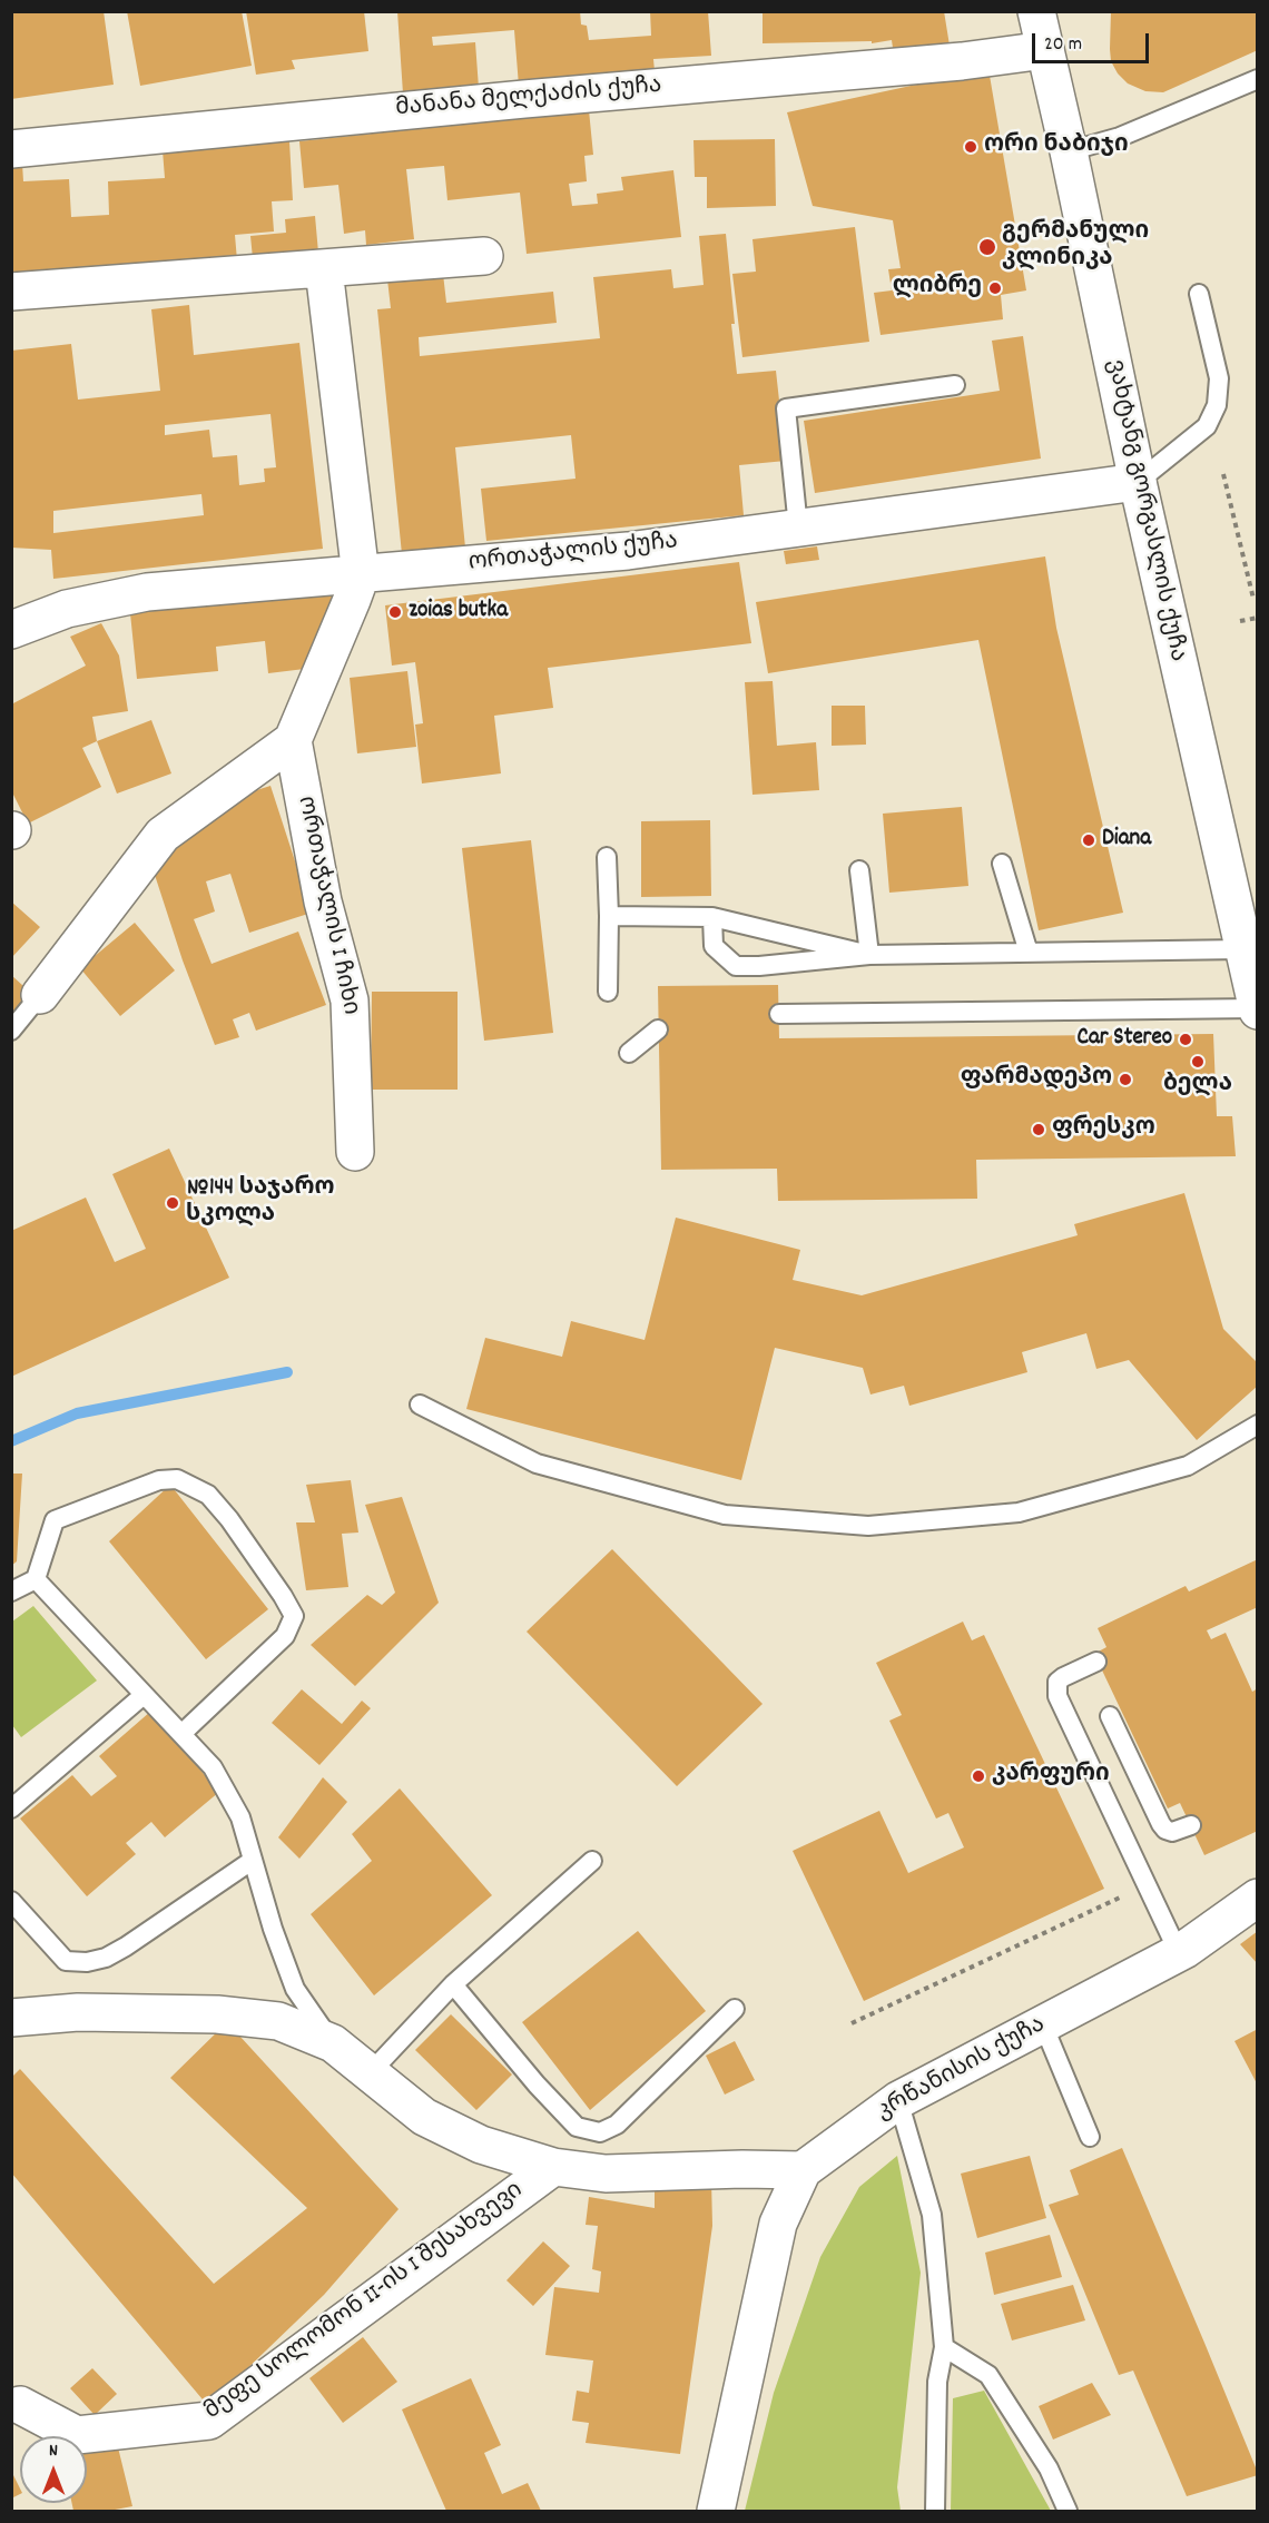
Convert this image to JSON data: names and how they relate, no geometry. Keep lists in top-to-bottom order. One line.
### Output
{"streets":{"street":["მანანა მელქაძის ქუჩა","ვახტანგ გორგასლის ქუჩა","ორთაჭალის ქუჩა","ორთაჭალის I ჩიხი","კრწანისის ქუჩა","მეფე სოლომონ II-ის I შესახვევი"]},"crossings":[["მანანა მელქაძის ქუჩა","ვახტანგ გორგასლის ქუჩა"],["ვახტანგ გორგასლის ქუჩა","ორთაჭალის ქუჩა"]],"places":["ორი ნაბიჯი","გერმანული კლინიკა","ლიბრე","zoias butka","Diana","Car Stereo","ბელა","ფარმადეპო","ფრესკო","№144 საჯარო სკოლა","კარფური"],"scale_bar":"20 m","north":"top"}
